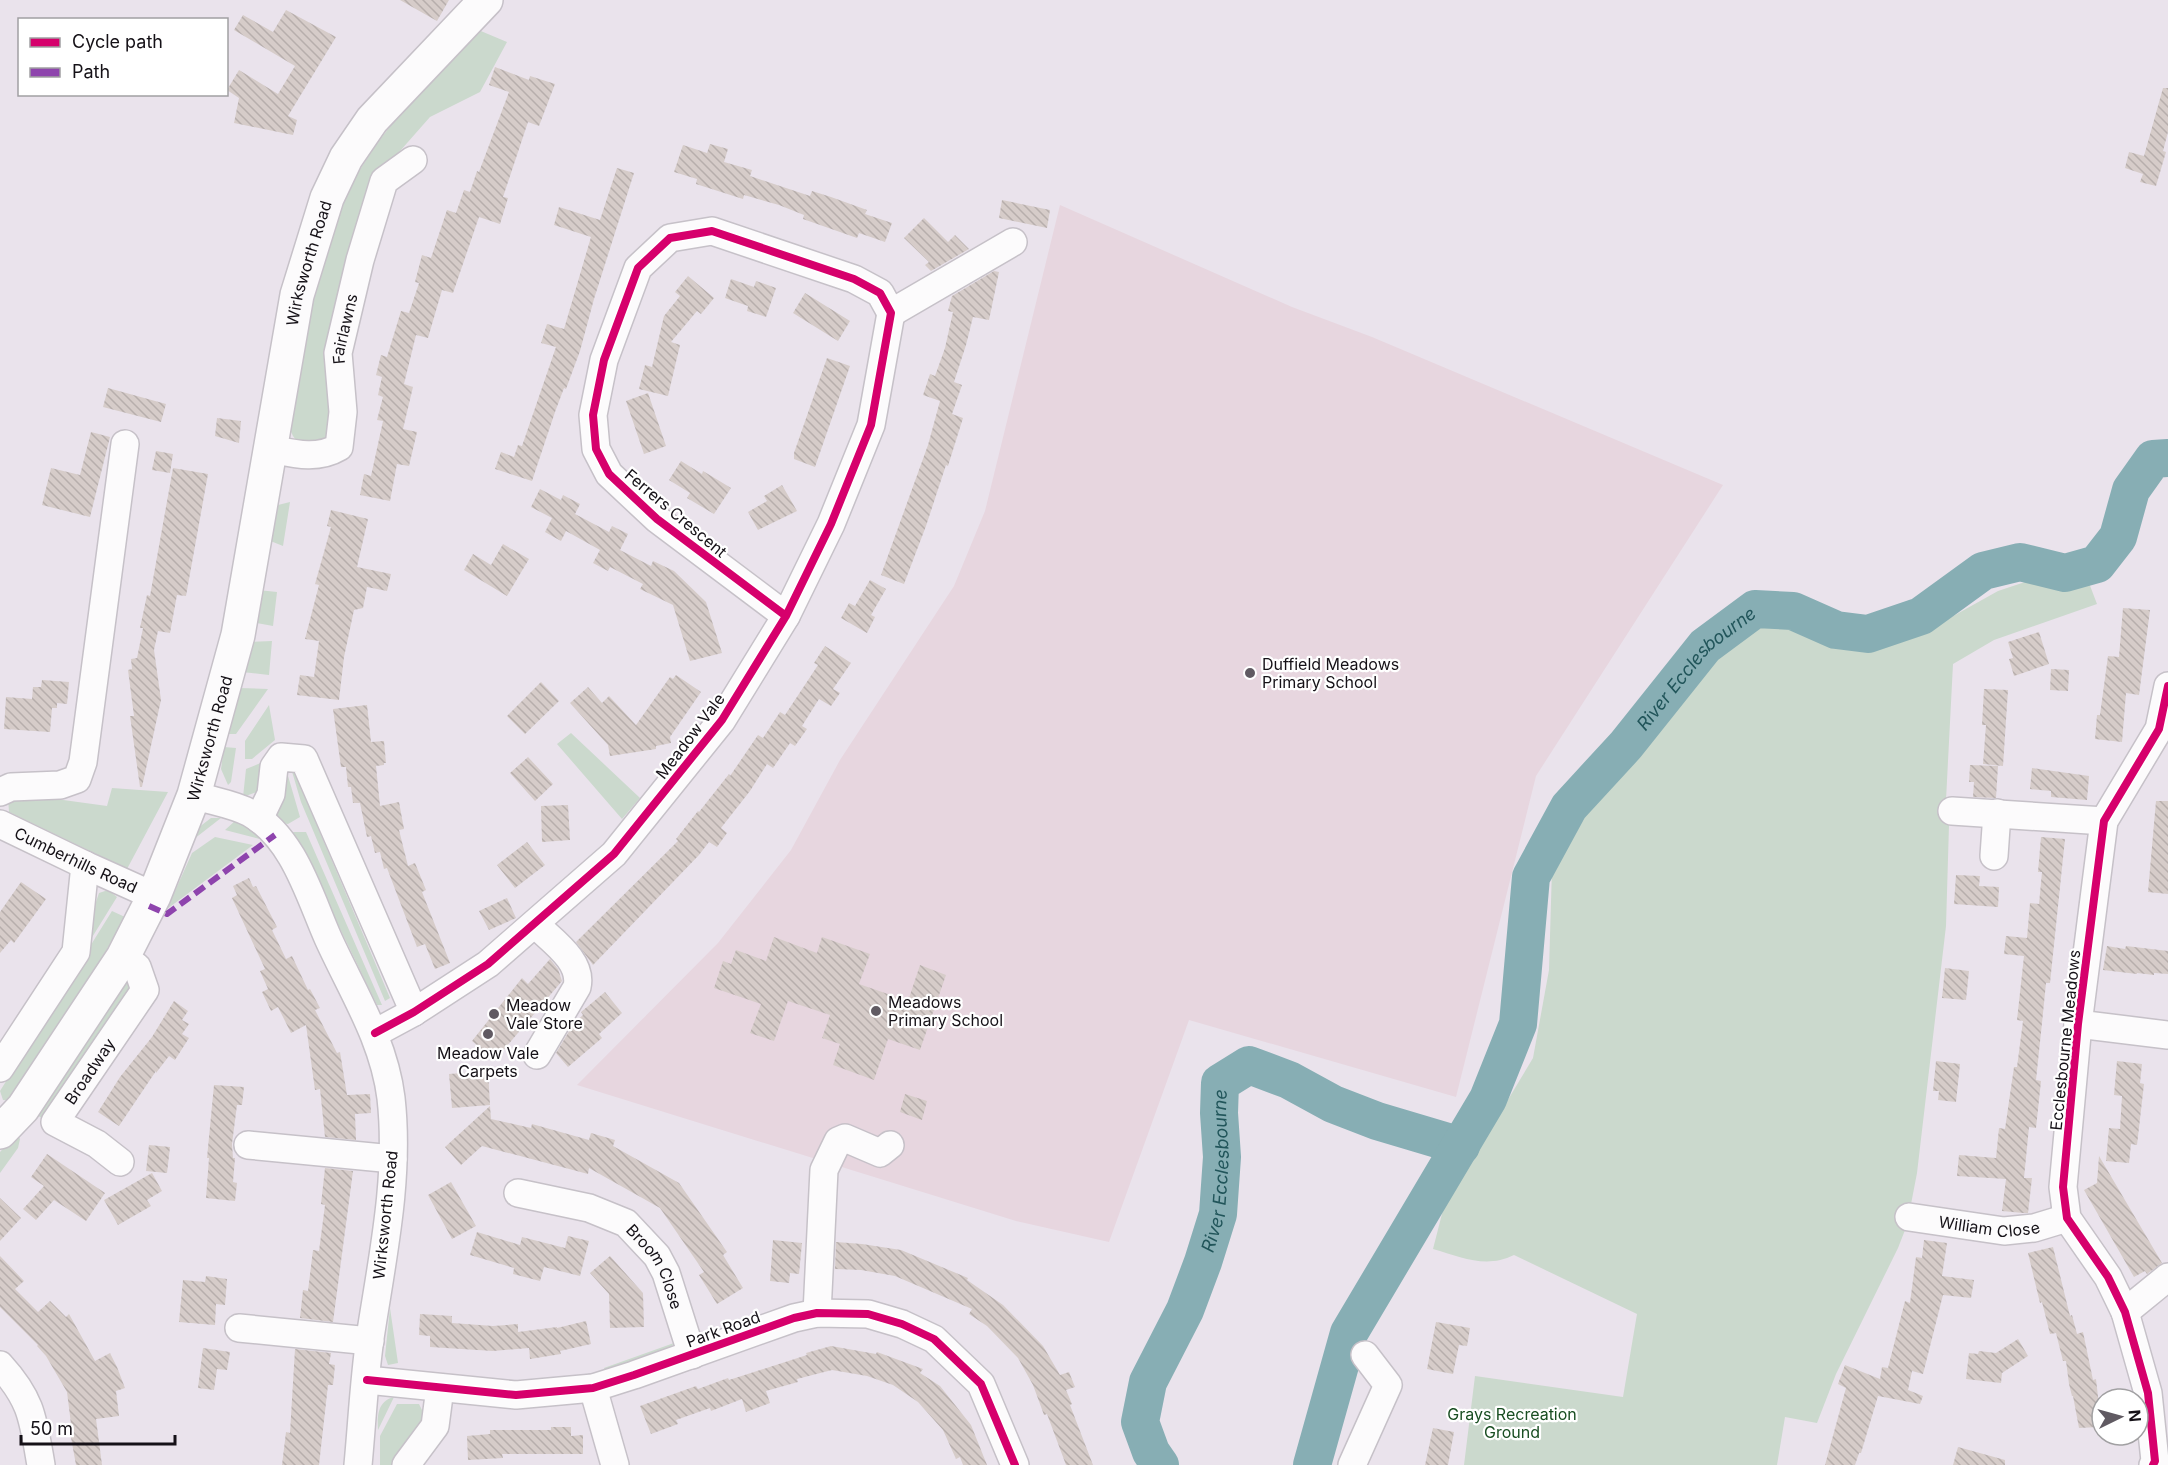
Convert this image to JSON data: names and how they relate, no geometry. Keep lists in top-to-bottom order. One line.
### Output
{"streets":{"main road":["Wirksworth Road","Broadway"],"street":["Fairlawns","Ferrers Crescent","Meadow Vale","Cumberhills Road","Ecclesbourne Meadows","William Close","Broom Close","Park Road"]},"crossings":[["Wirksworth Road","Fairlawns"],["Wirksworth Road","Meadow Vale"],["Wirksworth Road","Broadway"],["Wirksworth Road","Park Road"],["Ferrers Crescent","Meadow Vale"],["Cumberhills Road","Broadway"],["Ecclesbourne Meadows","William Close"],["Broom Close","Park Road"]],"water":["River Ecclesbourne"],"parks":["Grays Recreation Ground"],"places":["Duffield Meadows Primary School","Meadows Primary School","Meadow Vale Store","Meadow Vale Carpets"],"legend":["Cycle path","Path"],"scale_bar":"50 m","north":"right"}
